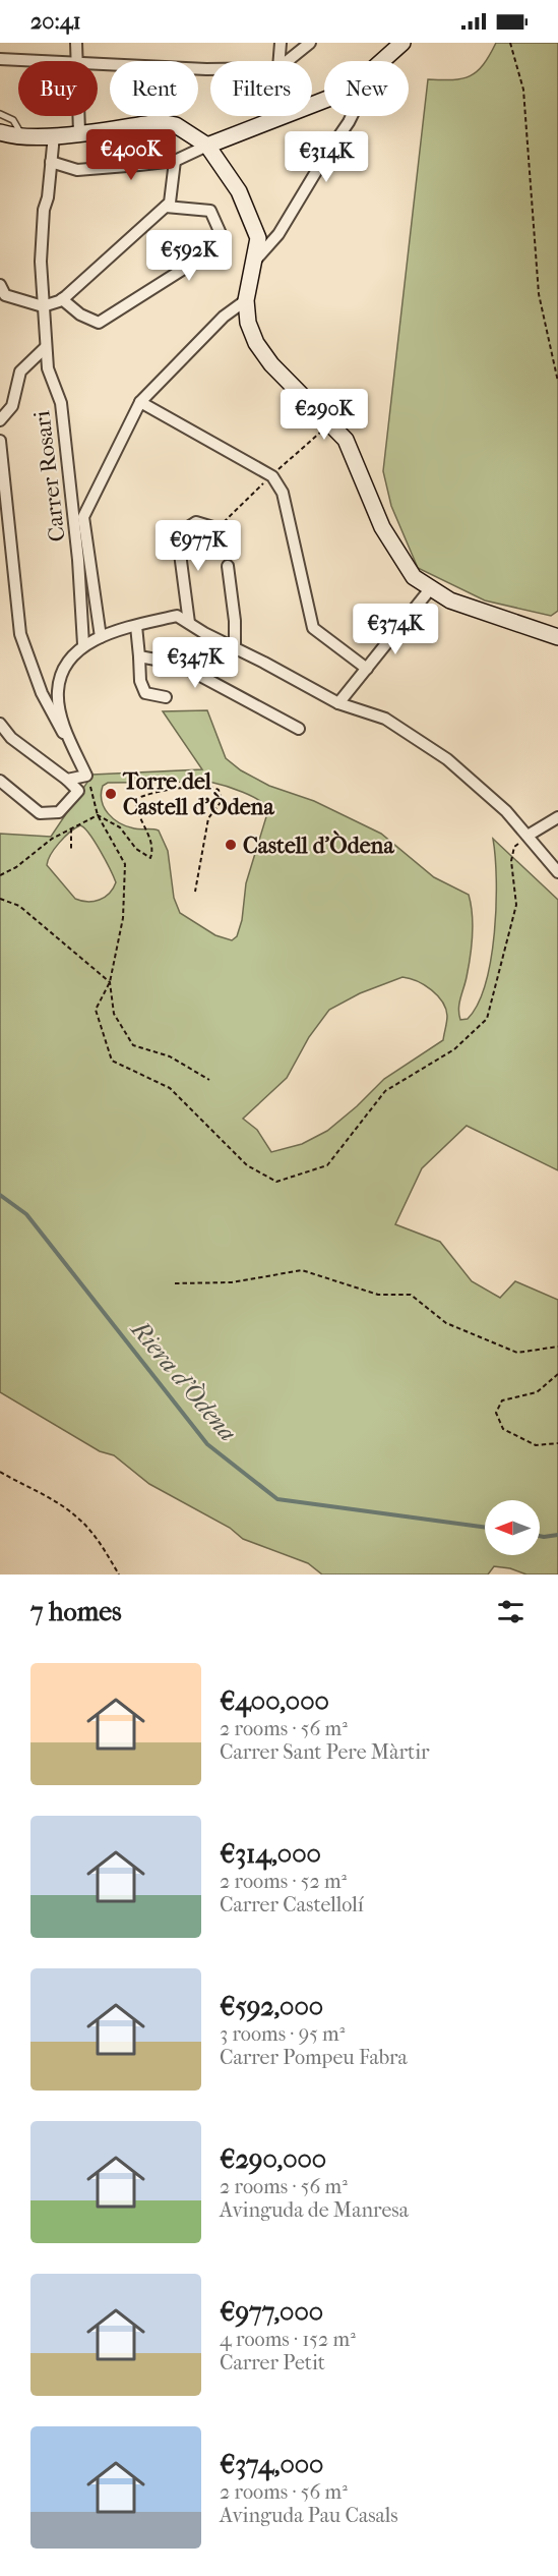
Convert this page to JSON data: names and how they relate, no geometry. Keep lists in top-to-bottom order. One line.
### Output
{"streets":{"street":["Carrer Rosari"]},"water":["Riera d'Òdena"],"places":["Torre del Castell d'Òdena","Castell d'Òdena"],"north":"left","page":{"status":"20:41","chip":["Buy","Rent","Filters","New"],"price":["€400K","€314K","€592K","€290K","€977K","€374K","€347K"],"heading":"7 homes","list":[{"name":"€400,000","note":"2 rooms · 56 m² · Carrer Sant Pere Màrtir"},{"name":"€314,000","note":"2 rooms · 52 m² · Carrer Castellolí"},{"name":"€592,000","note":"3 rooms · 95 m² · Carrer Pompeu Fabra"},{"name":"€290,000","note":"2 rooms · 56 m² · Avinguda de Manresa"},{"name":"€977,000","note":"4 rooms · 152 m² · Carrer Petit"},{"name":"€374,000","note":"2 rooms · 56 m² · Avinguda Pau Casals"}]}}
